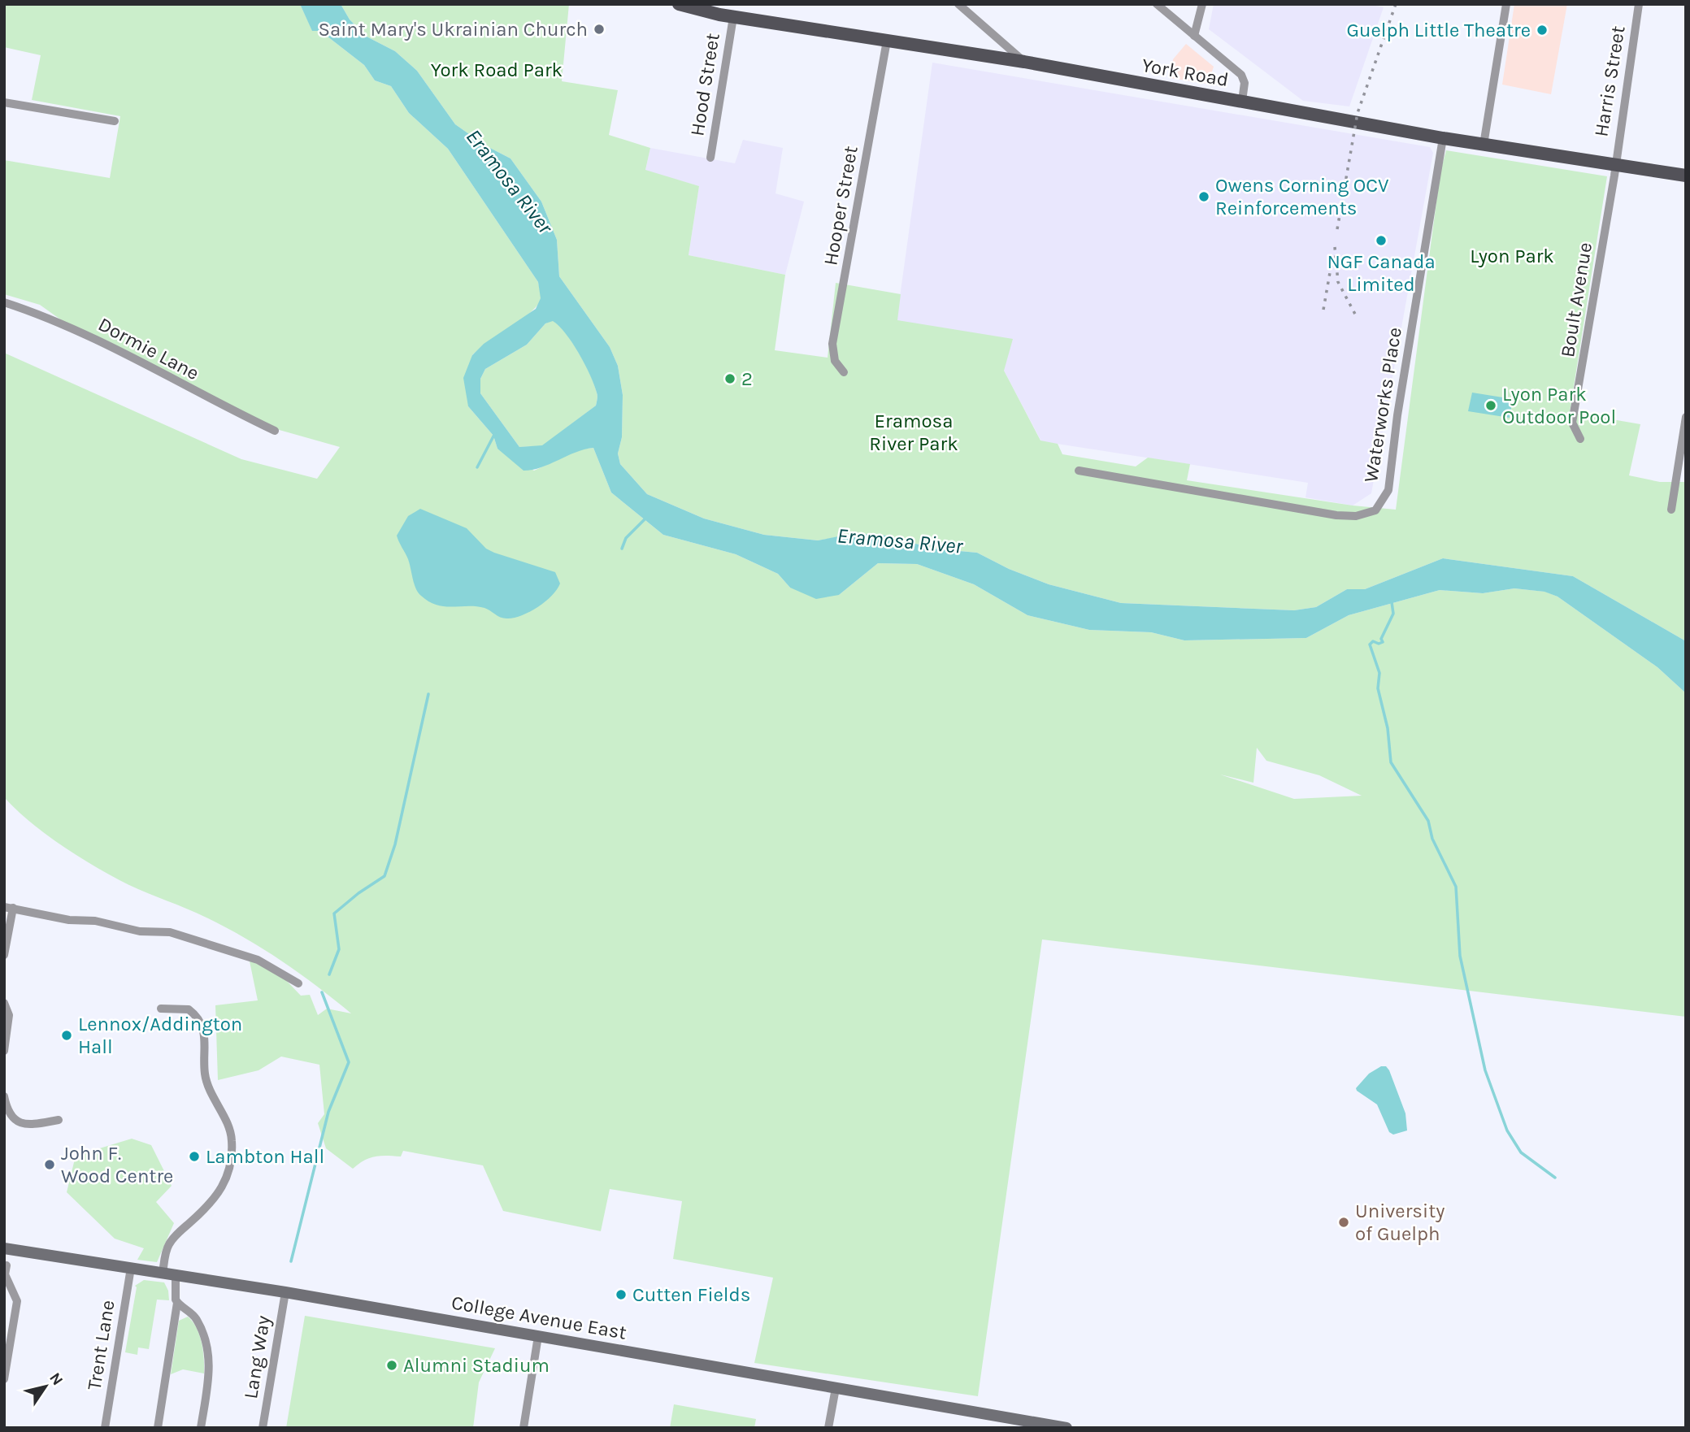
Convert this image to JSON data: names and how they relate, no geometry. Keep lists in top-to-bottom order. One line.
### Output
{"streets":{"main road":["York Road","College Avenue East"],"street":["Harris Street","Hood Street","Hooper Street","Boult Avenue","Dormie Lane","Waterworks Place","Trent Lane","Lang Way"]},"crossings":[["York Road","Harris Street"],["York Road","Hood Street"],["York Road","Hooper Street"],["York Road","Boult Avenue"],["York Road","Waterworks Place"],["Harris Street","Boult Avenue"],["College Avenue East","Trent Lane"],["College Avenue East","Lang Way"]],"water":["Eramosa River"],"parks":["York Road Park","Lyon Park","Eramosa River Park"],"places":["Saint Mary's Ukrainian Church","Guelph Little Theatre","Owens Corning OCV Reinforcements","NGF Canada Limited","2","Lyon Park Outdoor Pool","Lennox/Addington Hall","Lambton Hall","John F. Wood Centre","University of Guelph","Cutten Fields","Alumni Stadium"],"north":"top right"}
